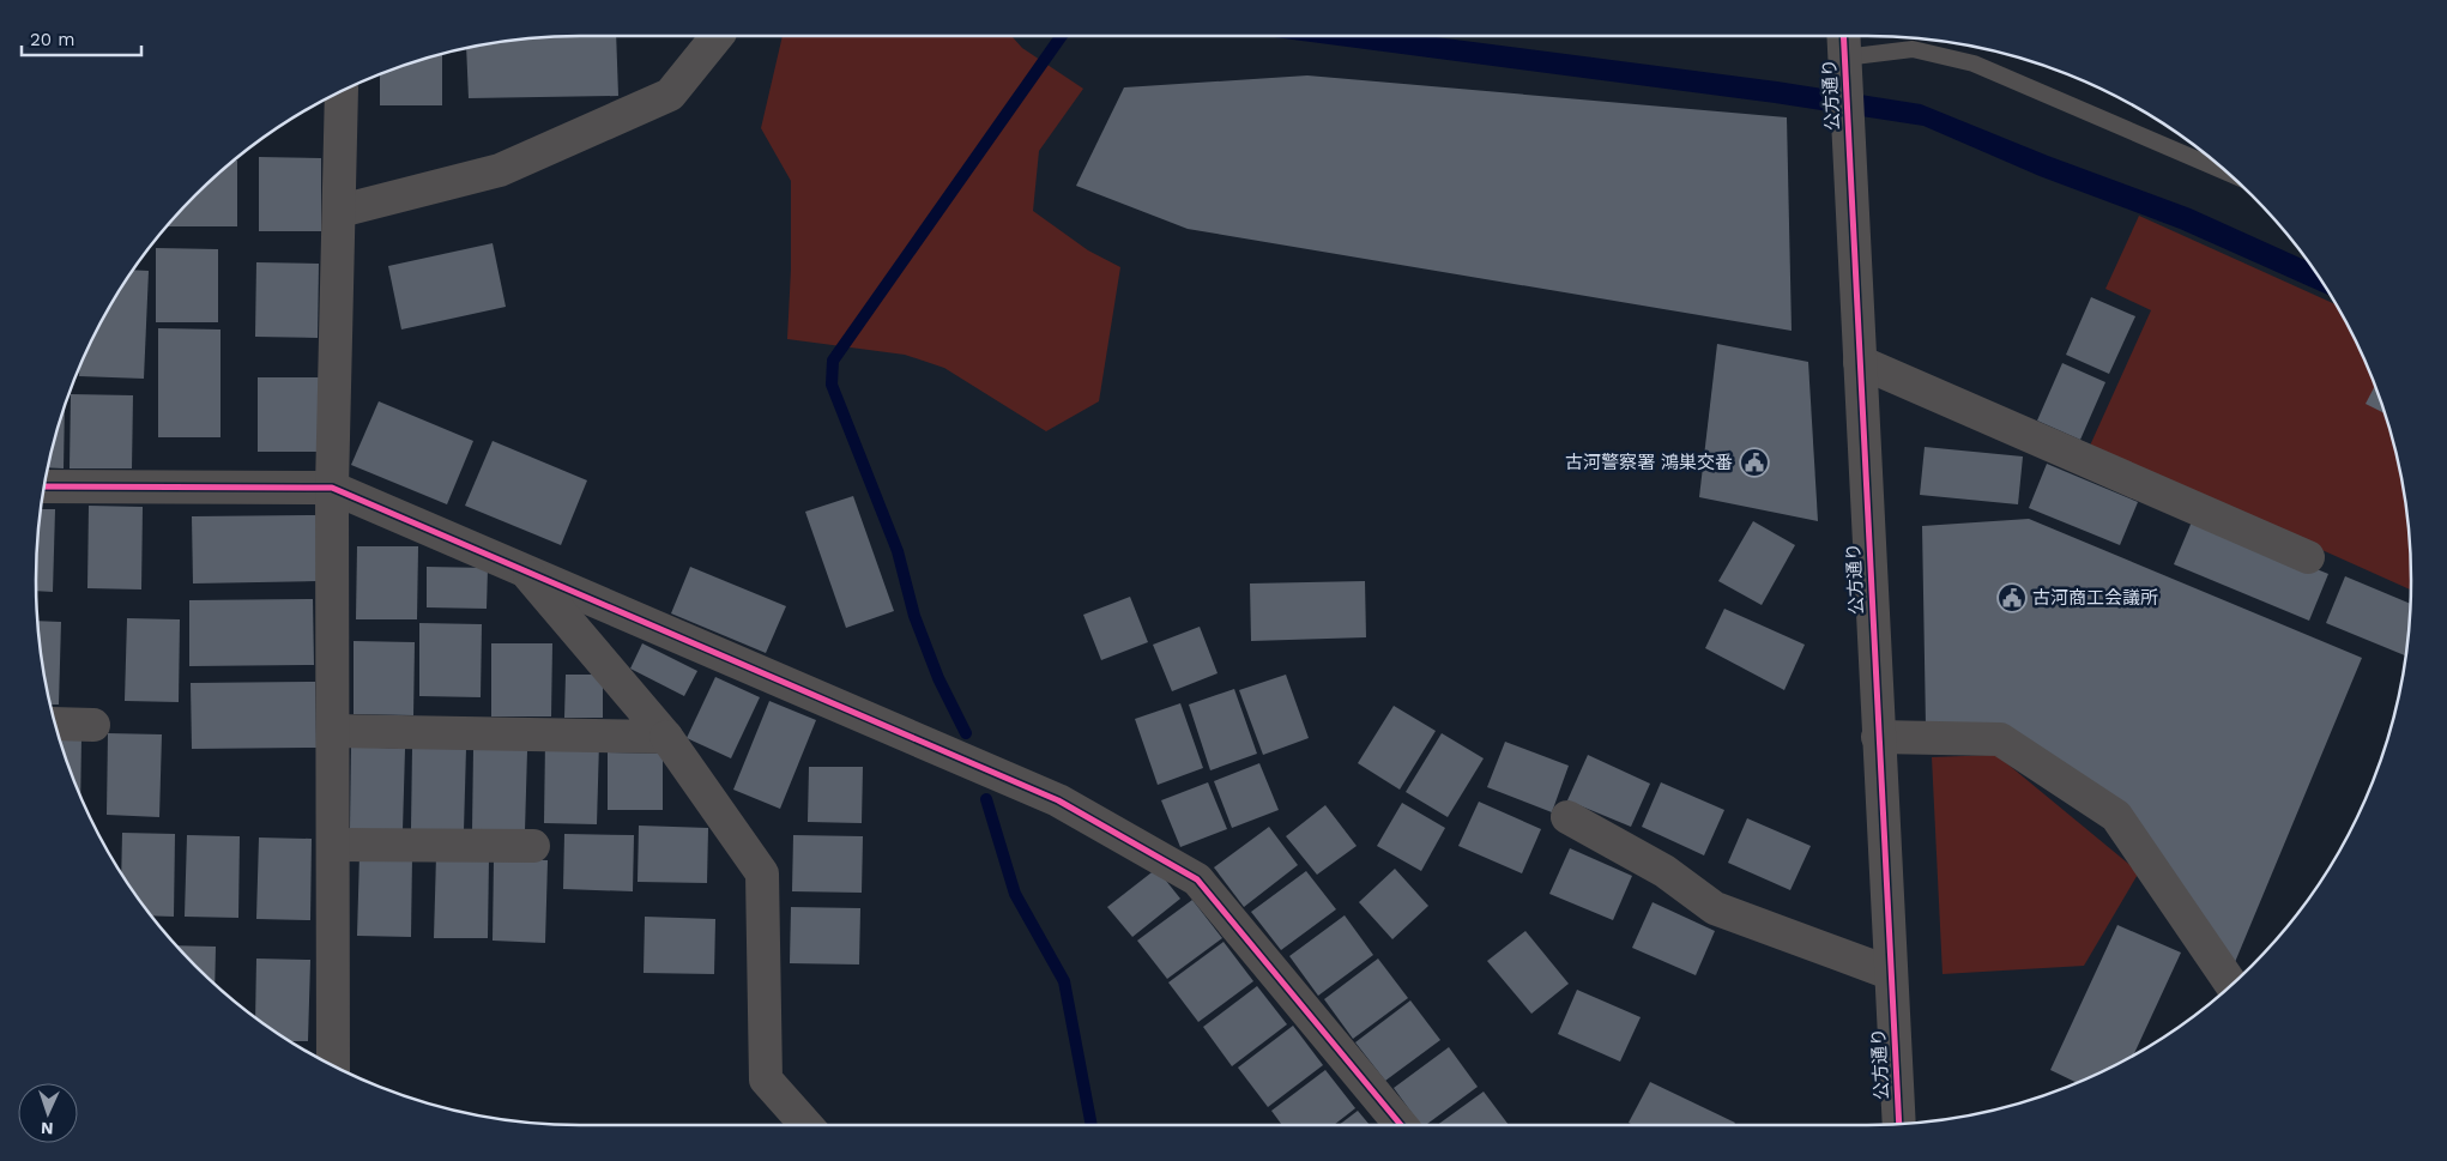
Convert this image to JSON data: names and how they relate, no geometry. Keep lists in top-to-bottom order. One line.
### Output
{"streets":{"street":["公方通り"]},"places":{"public building":["古河警察署 鴻巣交番","古河商工会議所"]},"scale_bar":"20 m","north":"bottom"}
